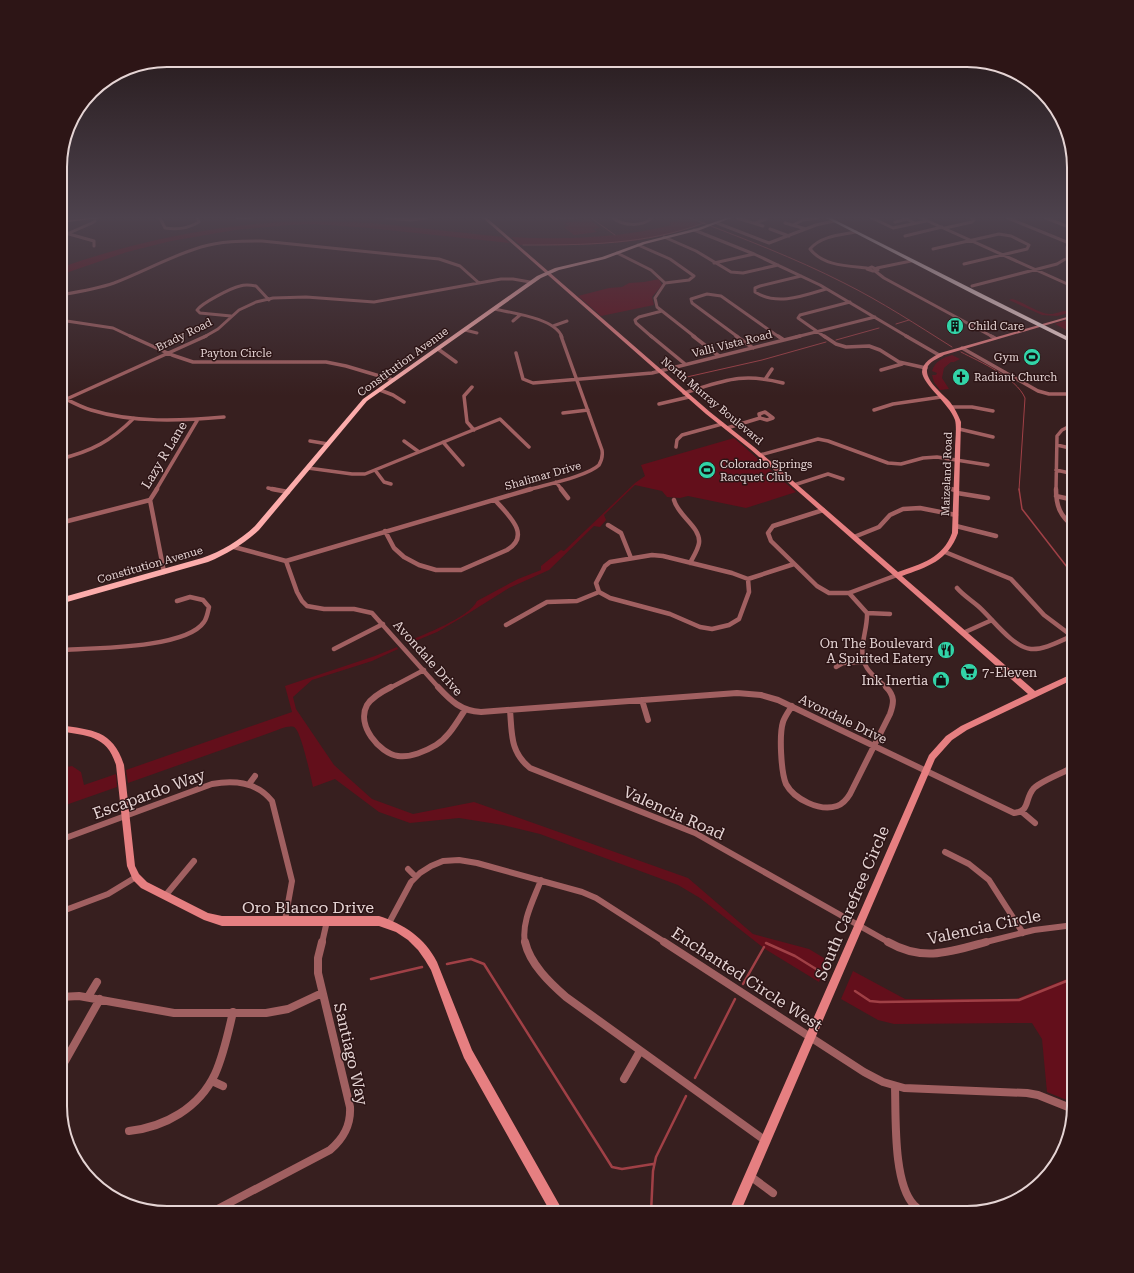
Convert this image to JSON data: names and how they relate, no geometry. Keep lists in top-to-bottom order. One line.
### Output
{"streets":{"main road":["Constitution Avenue","North Murray Boulevard","Maizeland Road","South Carefree Circle","Oro Blanco Drive"],"street":["Brady Road","Valli Vista Road","Payton Circle","Lazy R Lane","Shalimar Drive","Avondale Drive","Escapardo Way","Valencia Road","Valencia Circle","Enchanted Circle West","Santiago Way"]},"crossings":[["Brady Road","Payton Circle"],["Brady Road","Constitution Avenue"],["Valli Vista Road","North Murray Boulevard"],["Valli Vista Road","Shalimar Drive"],["Payton Circle","Constitution Avenue"],["Constitution Avenue","Lazy R Lane"],["North Murray Boulevard","South Carefree Circle"],["Shalimar Drive","Avondale Drive"],["Avondale Drive","Valencia Road"],["Avondale Drive","South Carefree Circle"],["Escapardo Way","Oro Blanco Drive"],["Valencia Road","South Carefree Circle"],["Valencia Road","Valencia Circle"],["South Carefree Circle","Valencia Circle"],["South Carefree Circle","Enchanted Circle West"],["Oro Blanco Drive","Enchanted Circle West"],["Oro Blanco Drive","Santiago Way"]],"places":{"building":["Child Care"],"sports":["Gym","Colorado Springs Racquet Club"],"church":["Radiant Church"],"restaurant":["On The Boulevard A Spirited Eatery"],"supermarket":["7-Eleven"],"shop":["Ink Inertia"]}}
